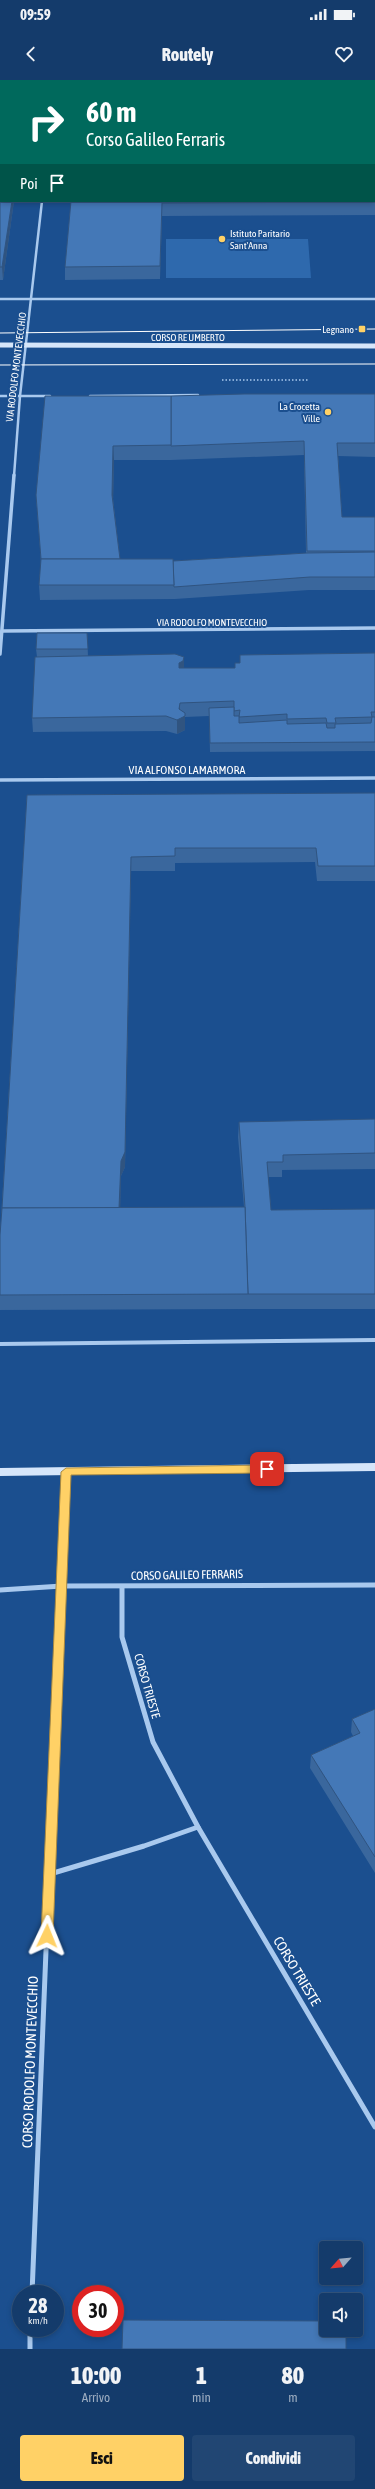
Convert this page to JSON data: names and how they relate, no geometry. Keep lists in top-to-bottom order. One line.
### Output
{"streets":{"main road":["CORSO RE UMBERTO"],"street":["VIA RODOLFO MONTEVECCHIO","VIA ALFONSO LAMARMORA","CORSO GALILEO FERRARIS","CORSO TRIESTE","CORSO RODOLFO MONTEVECCHIO"]},"crossings":[["CORSO RE UMBERTO","VIA RODOLFO MONTEVECCHIO"],["CORSO GALILEO FERRARIS","CORSO TRIESTE"],["CORSO GALILEO FERRARIS","CORSO RODOLFO MONTEVECCHIO"]],"places":{"other":["Istituto Paritario Sant'Anna","La Crocetta Ville"],"transit":["Legnano"]},"north":"bottom left","page":{"status":"09:59","header":"Routely","turn":["60 m","Corso Galileo Ferraris"],"then":"Poi","speed":"28 km/h","limit":"30","eta":["10:00","Arrivo","1","min","80","m"],"buttons":["Esci","Condividi"]}}
